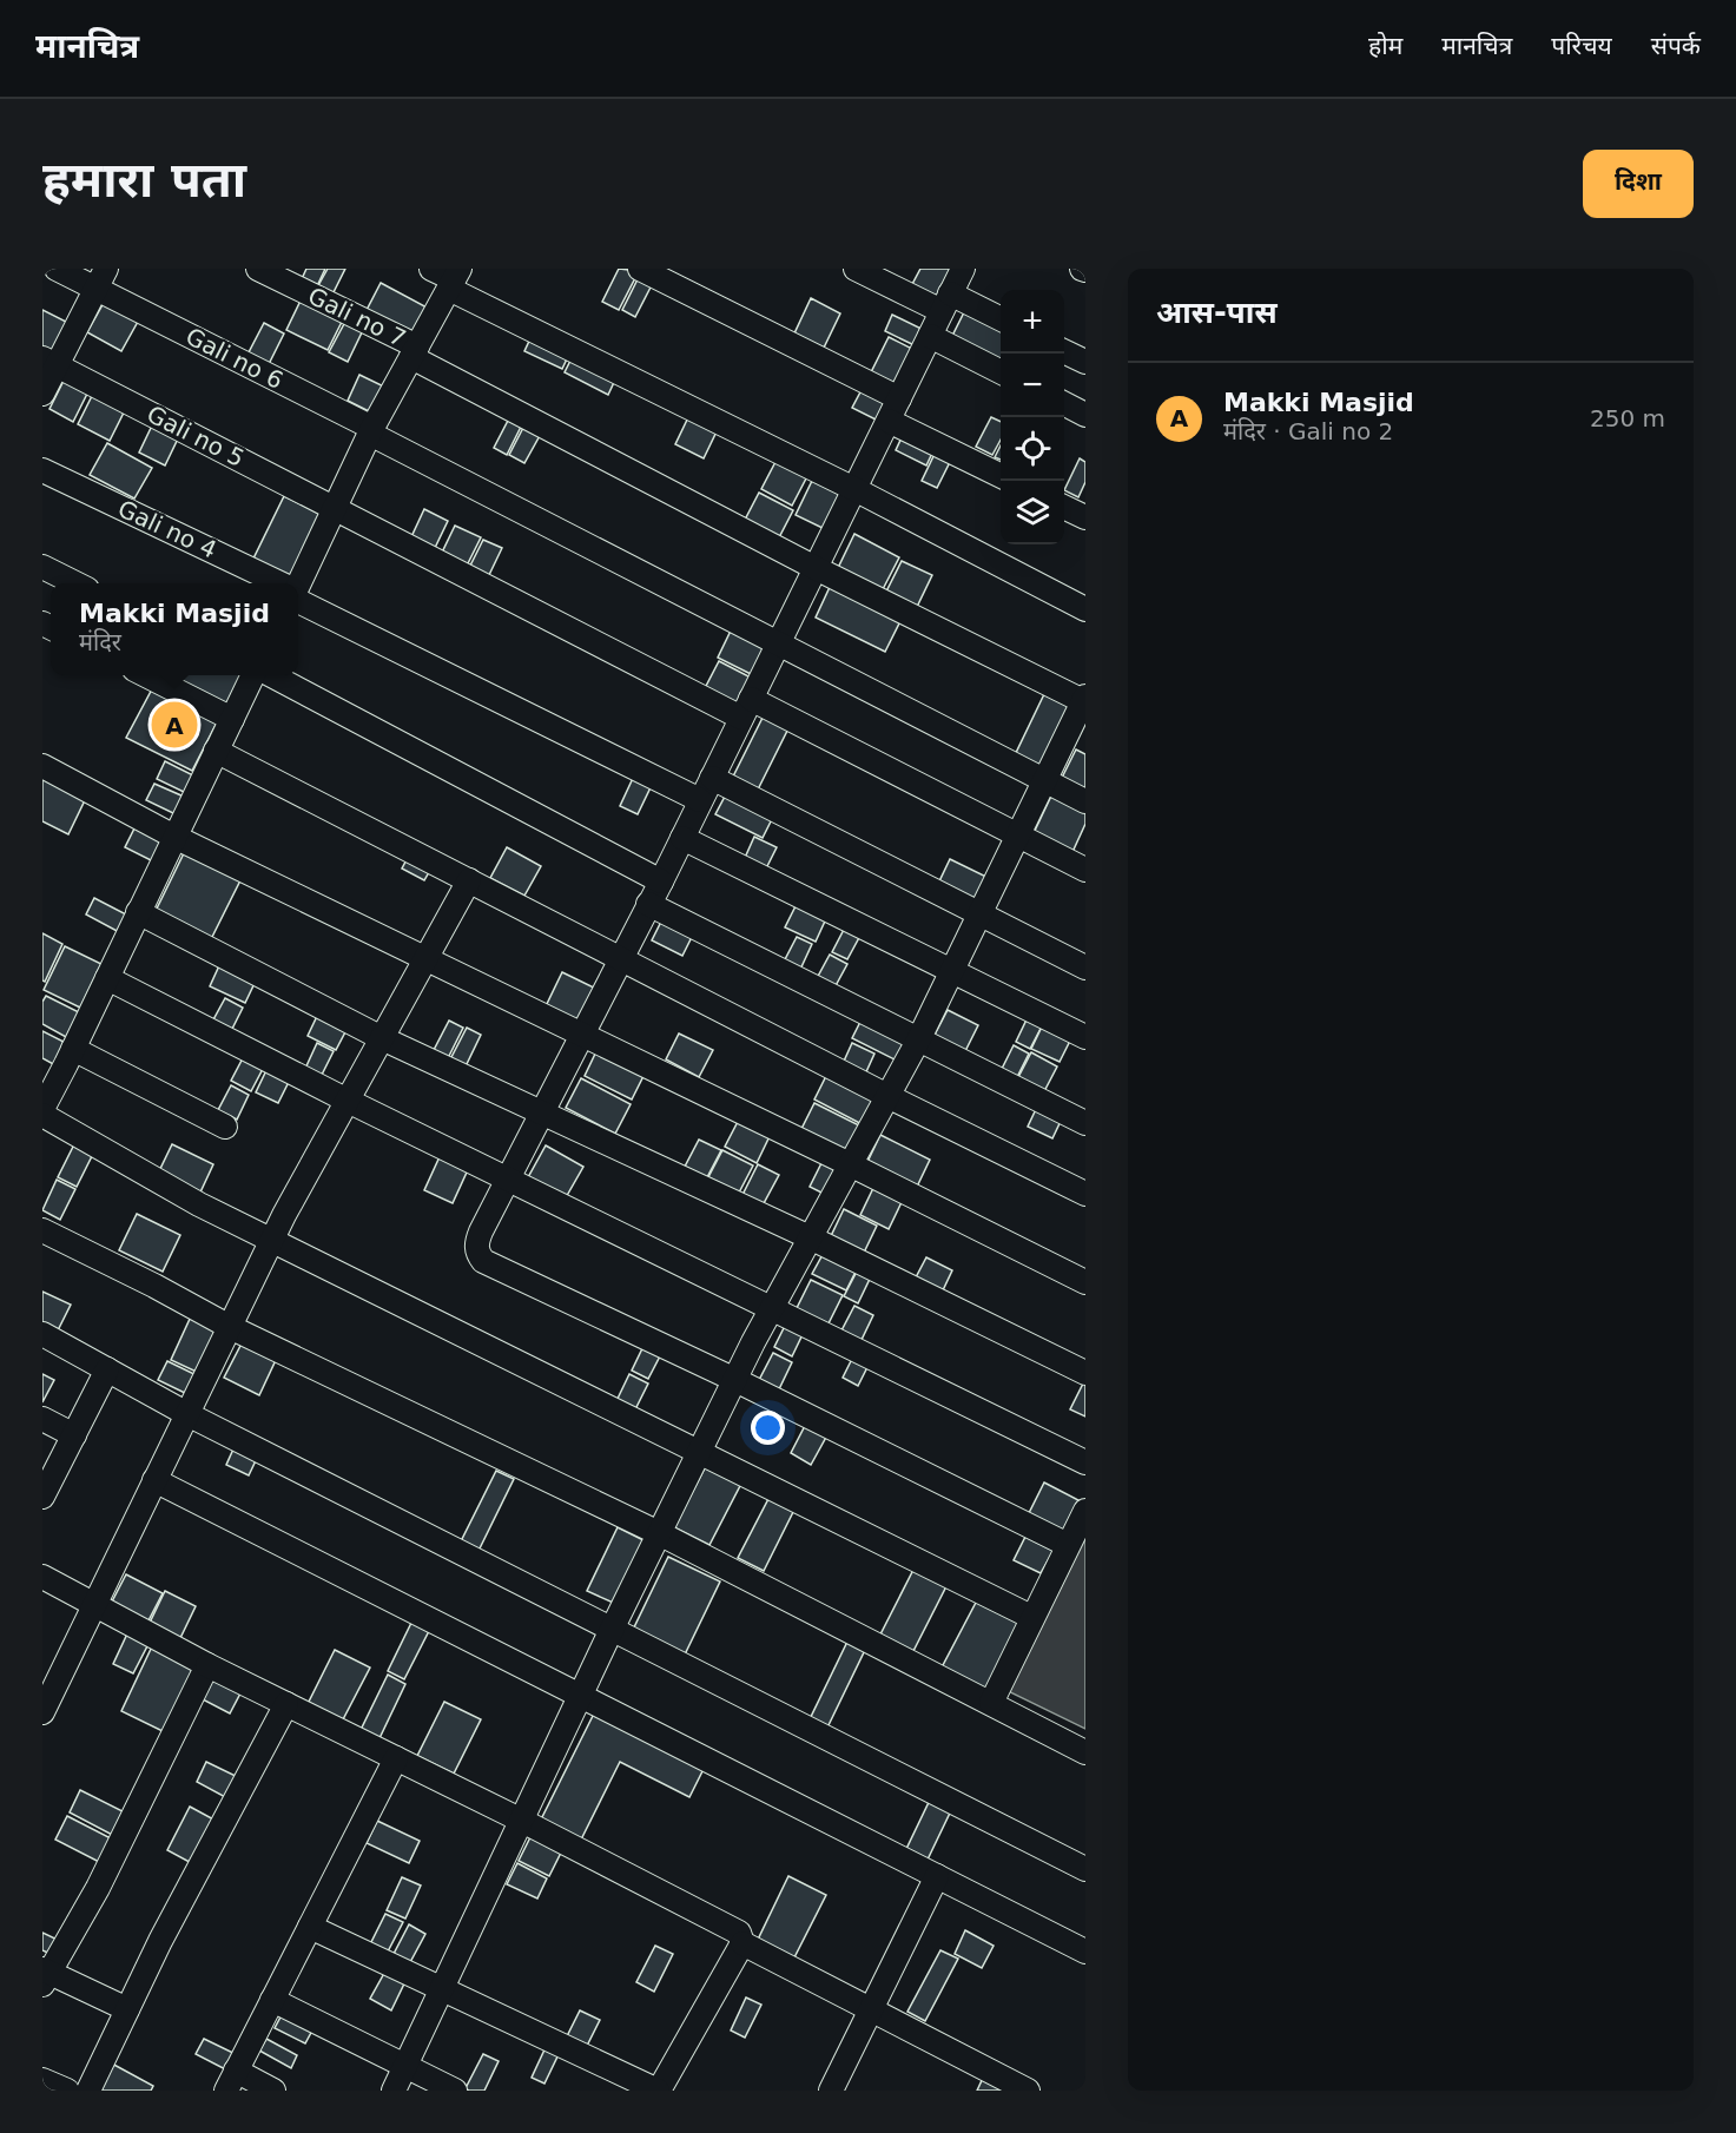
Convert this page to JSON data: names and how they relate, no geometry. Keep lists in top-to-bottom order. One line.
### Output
{"streets":{"street":["Gali no 7","Gali no 6","Gali no 5","Gali no 4"]},"page":{"header":"मानचित्र","nav":["होम","मानचित्र","परिचय","संपर्क"],"buttons":"दिशा","title":"हमारा पता","heading":"आस-पास","map_buttons":["+","−"],"list":[{"mark":"A","name":"Makki Masjid","note":"मंदिर · Gali no 2","value":"250 m"}],"popup":["Makki Masjid","मंदिर"],"pins":"A"}}
